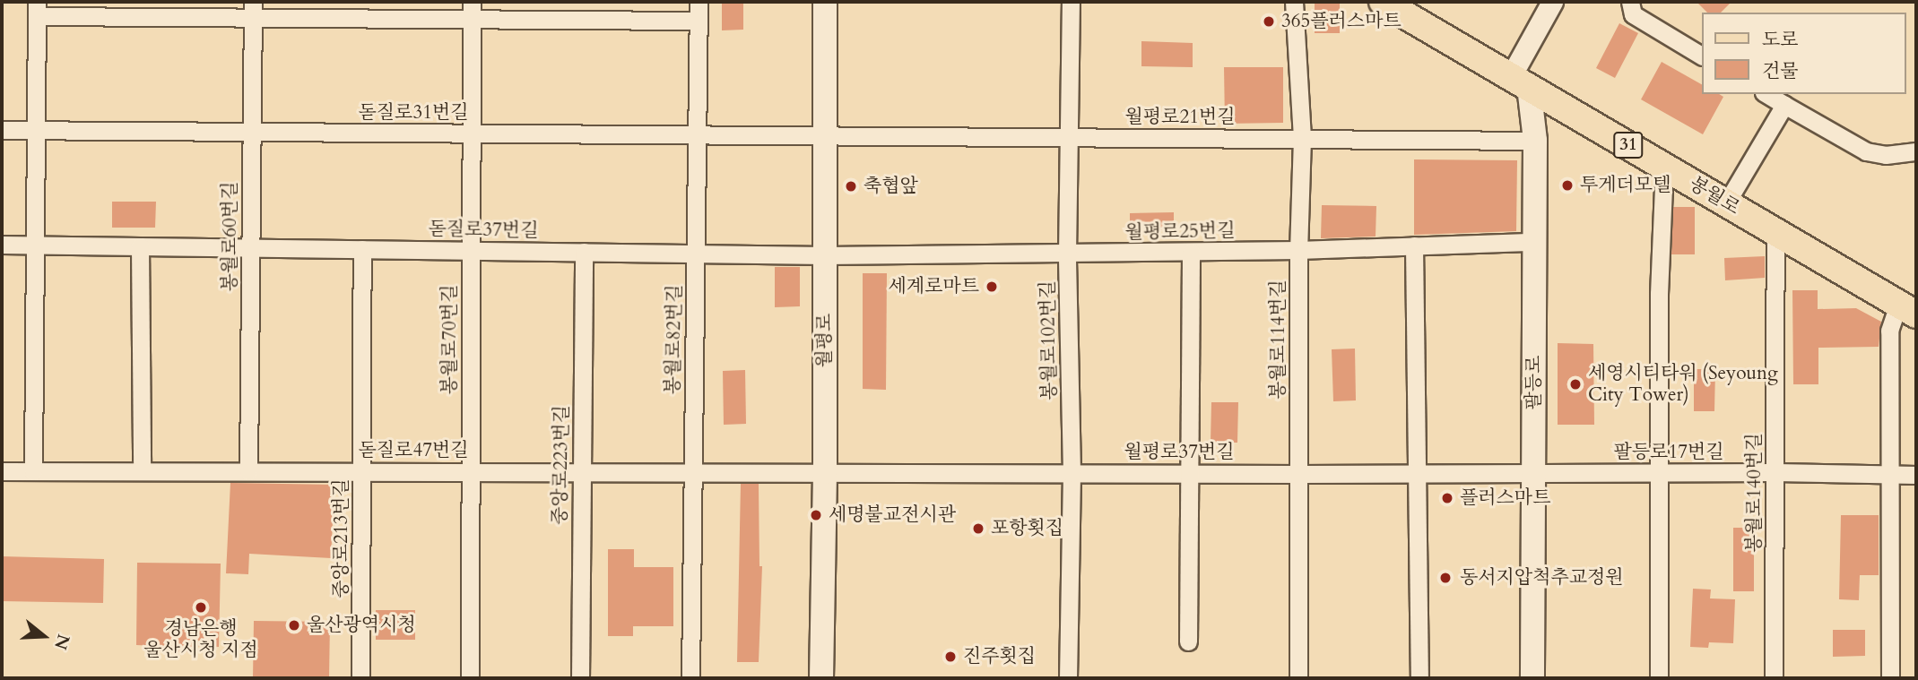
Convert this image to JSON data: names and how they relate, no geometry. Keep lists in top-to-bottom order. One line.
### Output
{"streets":{"main road":["31","봉월로","월평로","팔등로"],"street":["돋질로31번길","월평로21번길","돋질로37번길","월평로25번길","봉월로60번길","봉월로70번길","봉월로82번길","봉월로114번길","봉월로102번길","돋질로47번길","월평로37번길","팔등로17번길","중앙로223번길","봉월로140번길","중앙로213번길"]},"crossings":[["돋질로31번길","월평로21번길"],["돋질로31번길","봉월로60번길"],["돋질로31번길","봉월로70번길"],["돋질로31번길","봉월로82번길"],["돋질로31번길","월평로"],["월평로21번길","봉월로114번길"],["월평로21번길","월평로"],["월평로21번길","봉월로102번길"],["월평로21번길","팔등로"],["봉월로","팔등로"],["봉월로","봉월로140번길"],["돋질로37번길","월평로25번길"],["돋질로37번길","봉월로60번길"],["돋질로37번길","봉월로70번길"],["돋질로37번길","봉월로82번길"],["돋질로37번길","월평로"],["돋질로37번길","중앙로223번길"],["돋질로37번길","중앙로213번길"],["월평로25번길","봉월로114번길"],["월평로25번길","월평로"],["월평로25번길","봉월로102번길"],["월평로25번길","팔등로"],["봉월로60번길","돋질로47번길"],["봉월로70번길","돋질로47번길"],["봉월로82번길","돋질로47번길"],["봉월로114번길","월평로37번길"],["월평로","돋질로47번길"],["월평로","월평로37번길"],["봉월로102번길","월평로37번길"],["팔등로","월평로37번길"],["팔등로","팔등로17번길"],["돋질로47번길","월평로37번길"],["돋질로47번길","중앙로223번길"],["돋질로47번길","중앙로213번길"],["월평로37번길","팔등로17번길"],["팔등로17번길","봉월로140번길"]],"places":["365플러스마트","투게더모텔","축협앞","세계로마트","세영시티타워 (Seyoung City Tower)","플러스마트","세명불교전시관","포항횟집","동서지압척추교정원","경남은행 울산시청 지점","울산광역시청","진주횟집"],"legend":["도로","건물"],"north":"right"}
